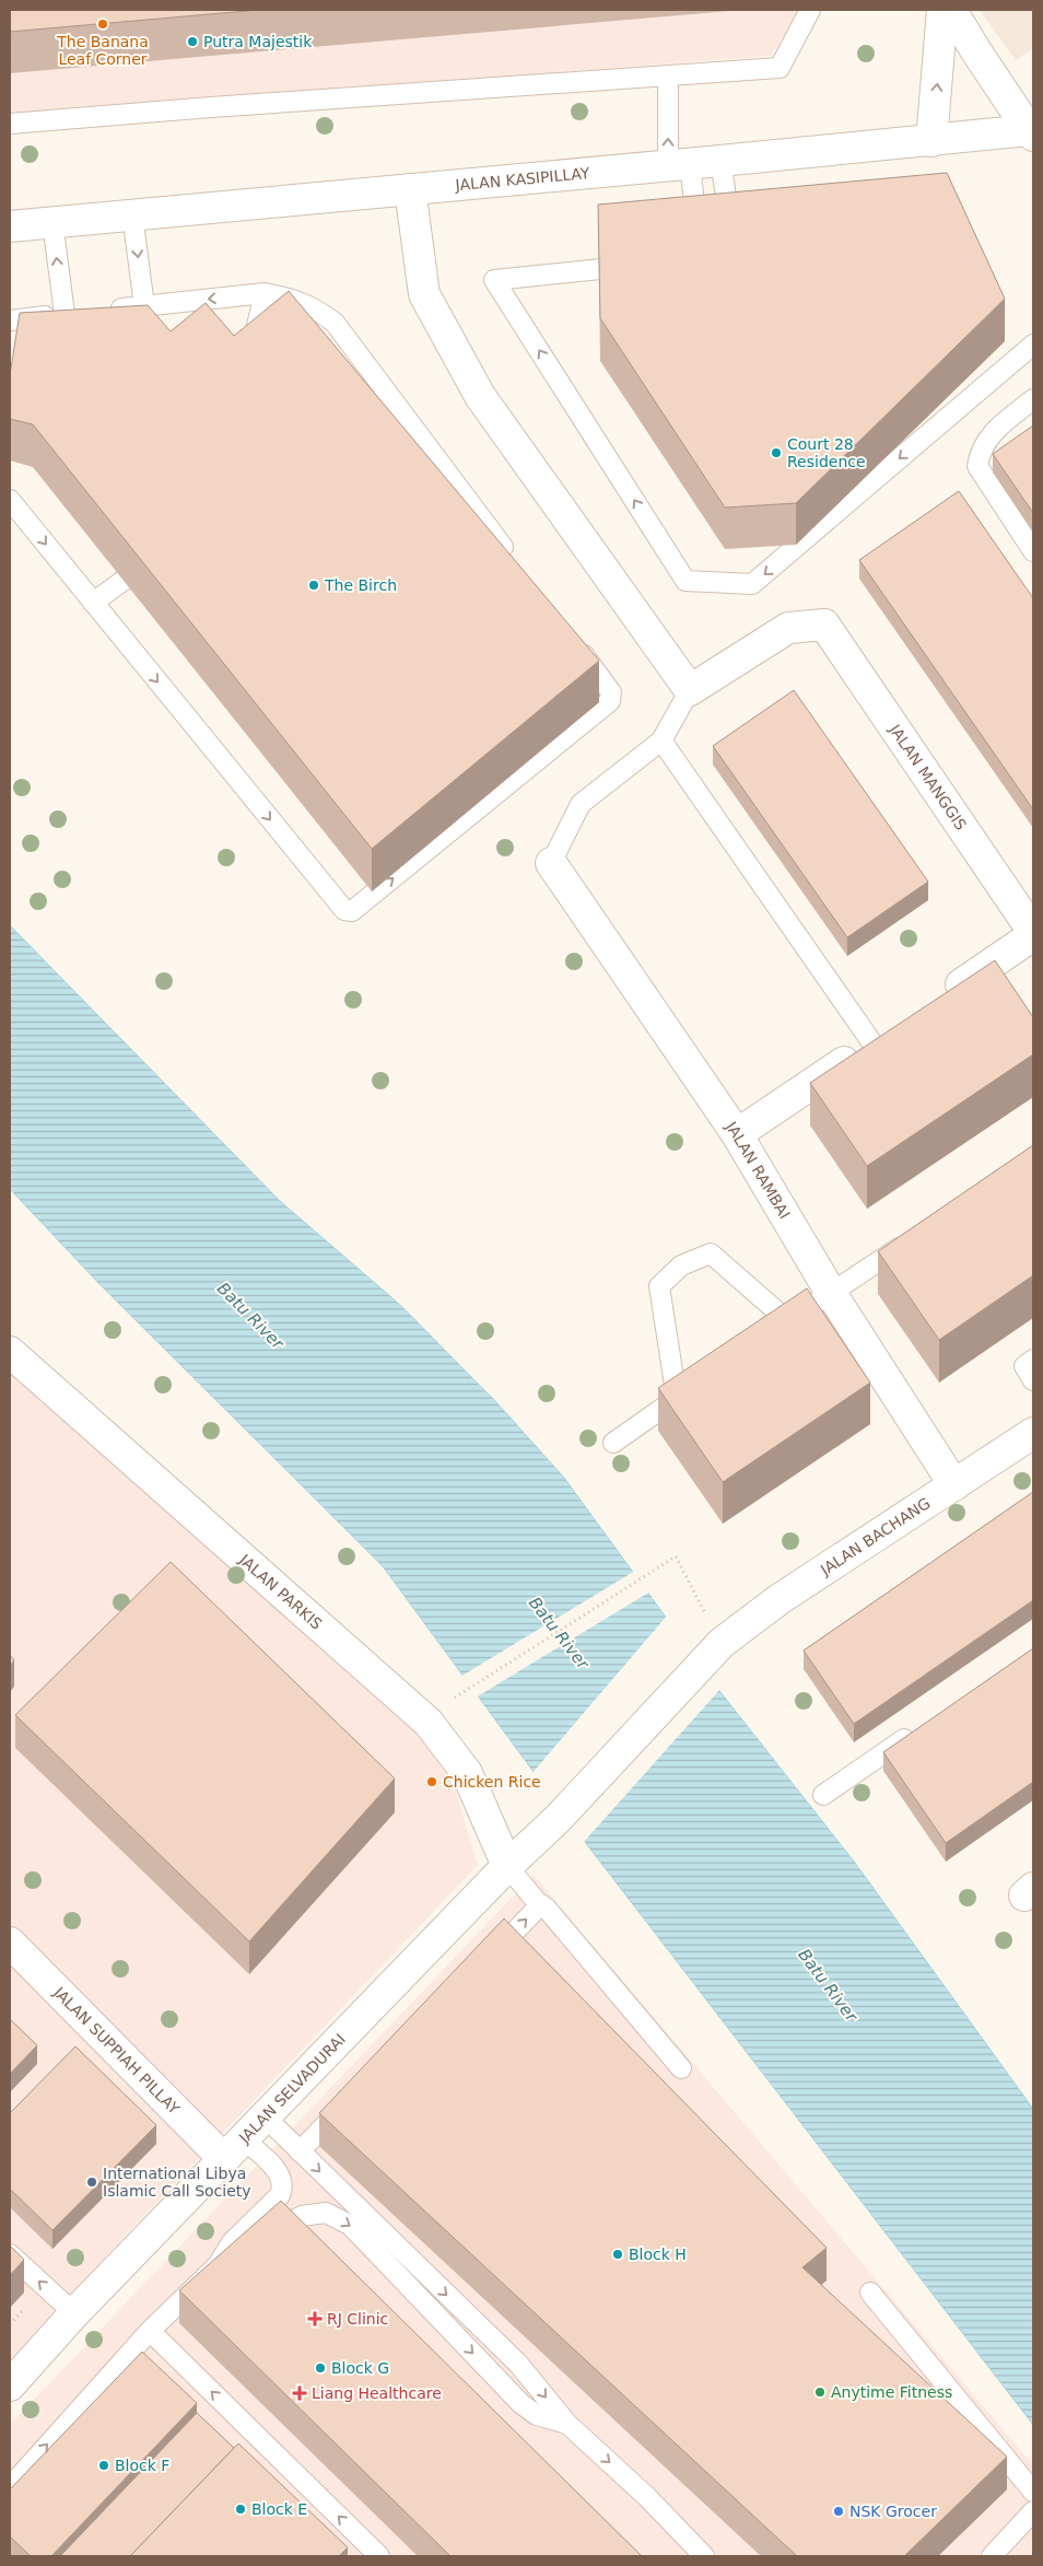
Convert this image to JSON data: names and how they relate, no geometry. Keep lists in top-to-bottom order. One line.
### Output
{"streets":{"street":["JALAN KASIPILLAY","JALAN MANGGIS","JALAN RAMBAI","JALAN BACHANG","JALAN PARKIS","JALAN SUPPIAH PILLAY","JALAN SELVADURAI"]},"crossings":[["JALAN RAMBAI","JALAN BACHANG"],["JALAN BACHANG","JALAN SELVADURAI"],["JALAN PARKIS","JALAN SELVADURAI"],["JALAN SUPPIAH PILLAY","JALAN SELVADURAI"]],"water":["Batu River"],"places":{"other":["The Banana Leaf Corner","Putra Majestik","Court 28 Residence","The Birch","Chicken Rice","International Libya Islamic Call Society","Block H","Block G","Anytime Fitness","Block F","Block E","NSK Grocer"],"health":["RJ Clinic","Liang Healthcare"]}}
